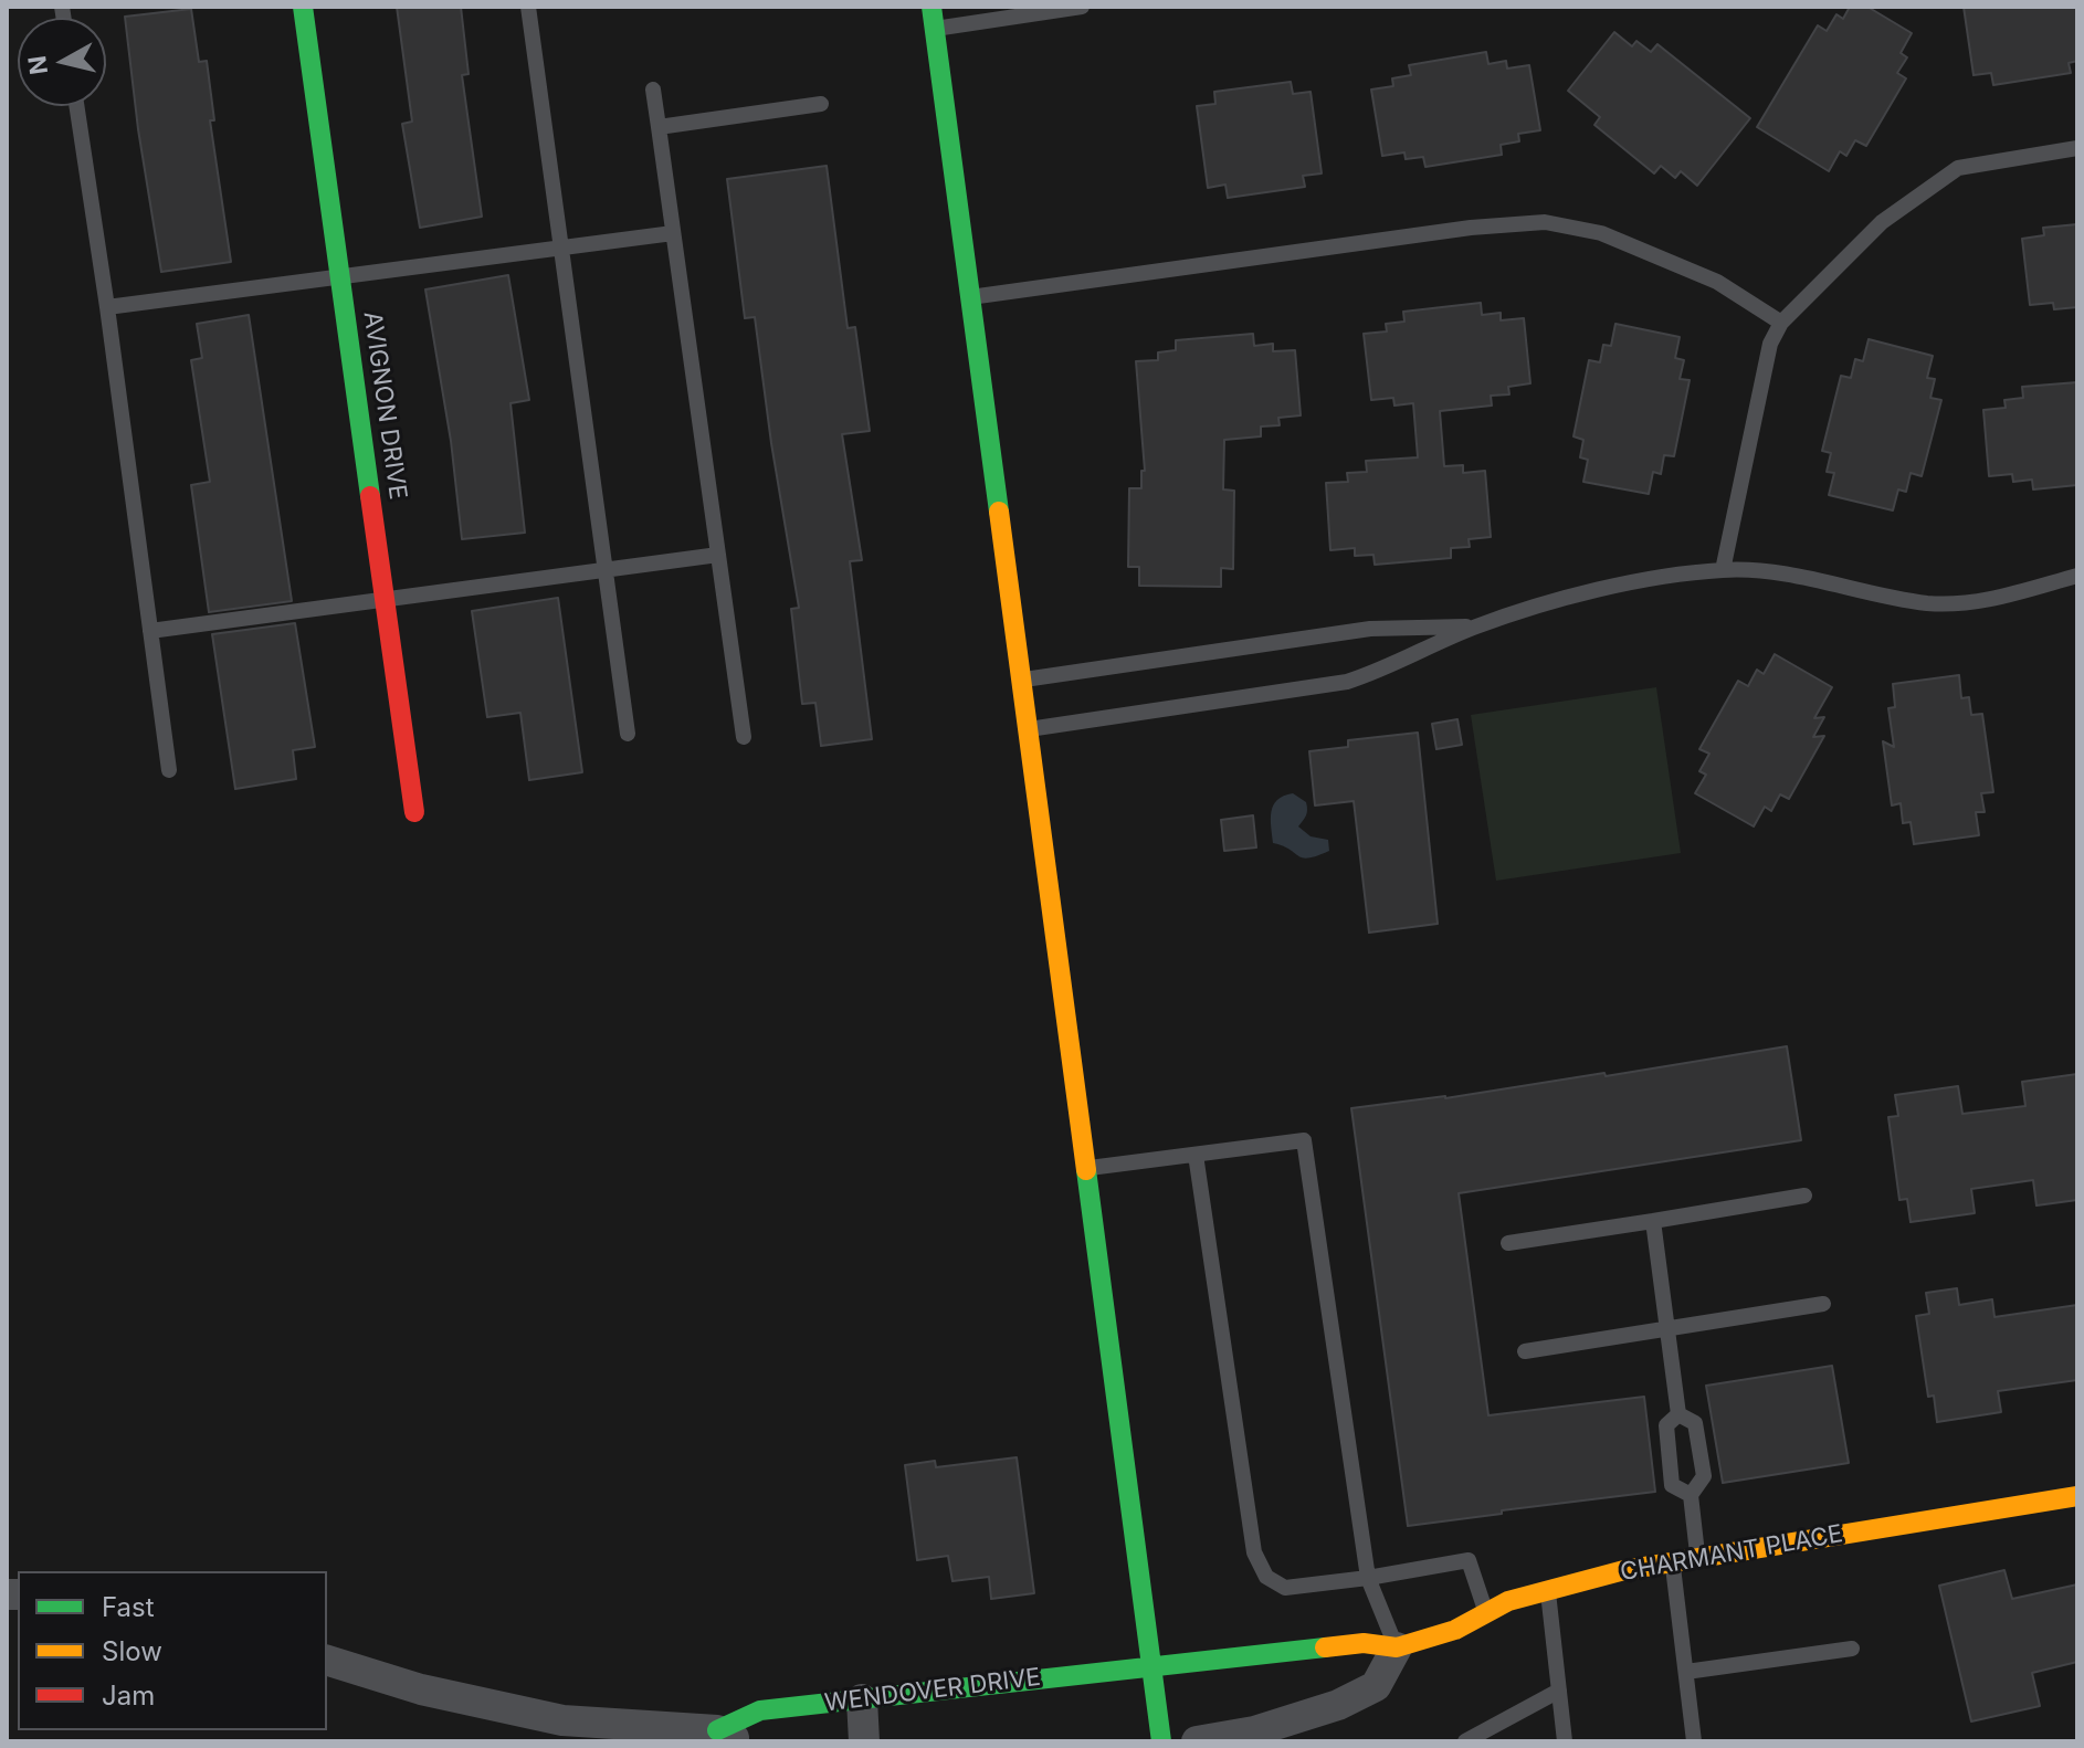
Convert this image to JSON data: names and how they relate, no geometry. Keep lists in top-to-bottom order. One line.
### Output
{"streets":{"street":["AVIGNON DRIVE","CHARMANT PLACE","WENDOVER DRIVE"]},"crossings":[["CHARMANT PLACE","WENDOVER DRIVE"]],"legend":["Fast","Slow","Jam"],"north":"left"}
